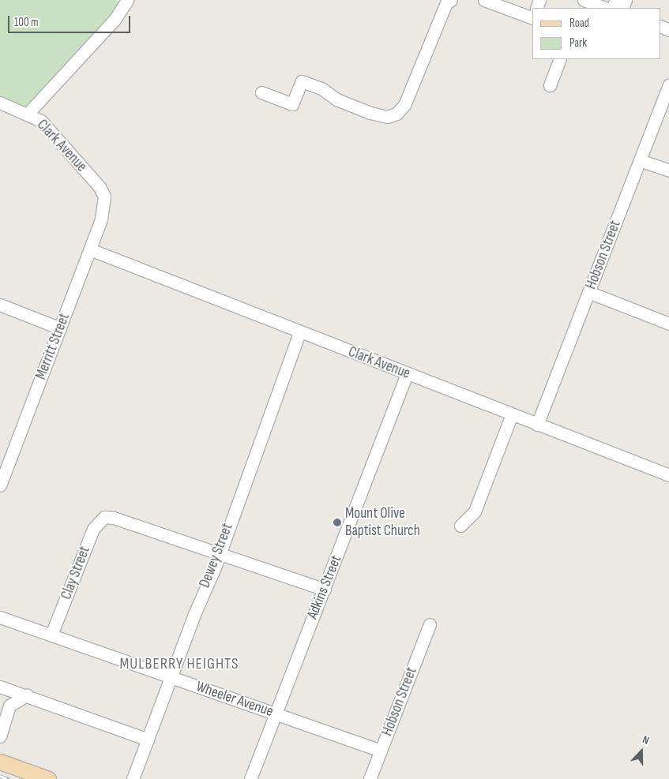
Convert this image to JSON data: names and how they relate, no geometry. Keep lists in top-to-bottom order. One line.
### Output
{"streets":{"street":["Clark Avenue","Hobson Street","Merritt Street","Dewey Street","Clay Street","Adkins Street","Wheeler Avenue"]},"crossings":[["Clark Avenue","Hobson Street"],["Clark Avenue","Merritt Street"],["Clark Avenue","Dewey Street"],["Clark Avenue","Adkins Street"],["Hobson Street","Wheeler Avenue"],["Dewey Street","Clay Street"],["Dewey Street","Wheeler Avenue"],["Clay Street","Wheeler Avenue"],["Adkins Street","Wheeler Avenue"]],"districts":["MULBERRY HEIGHTS"],"places":["Mount Olive Baptist Church"],"legend":["Road","Park"],"scale_bar":"100 m","north":"top"}
